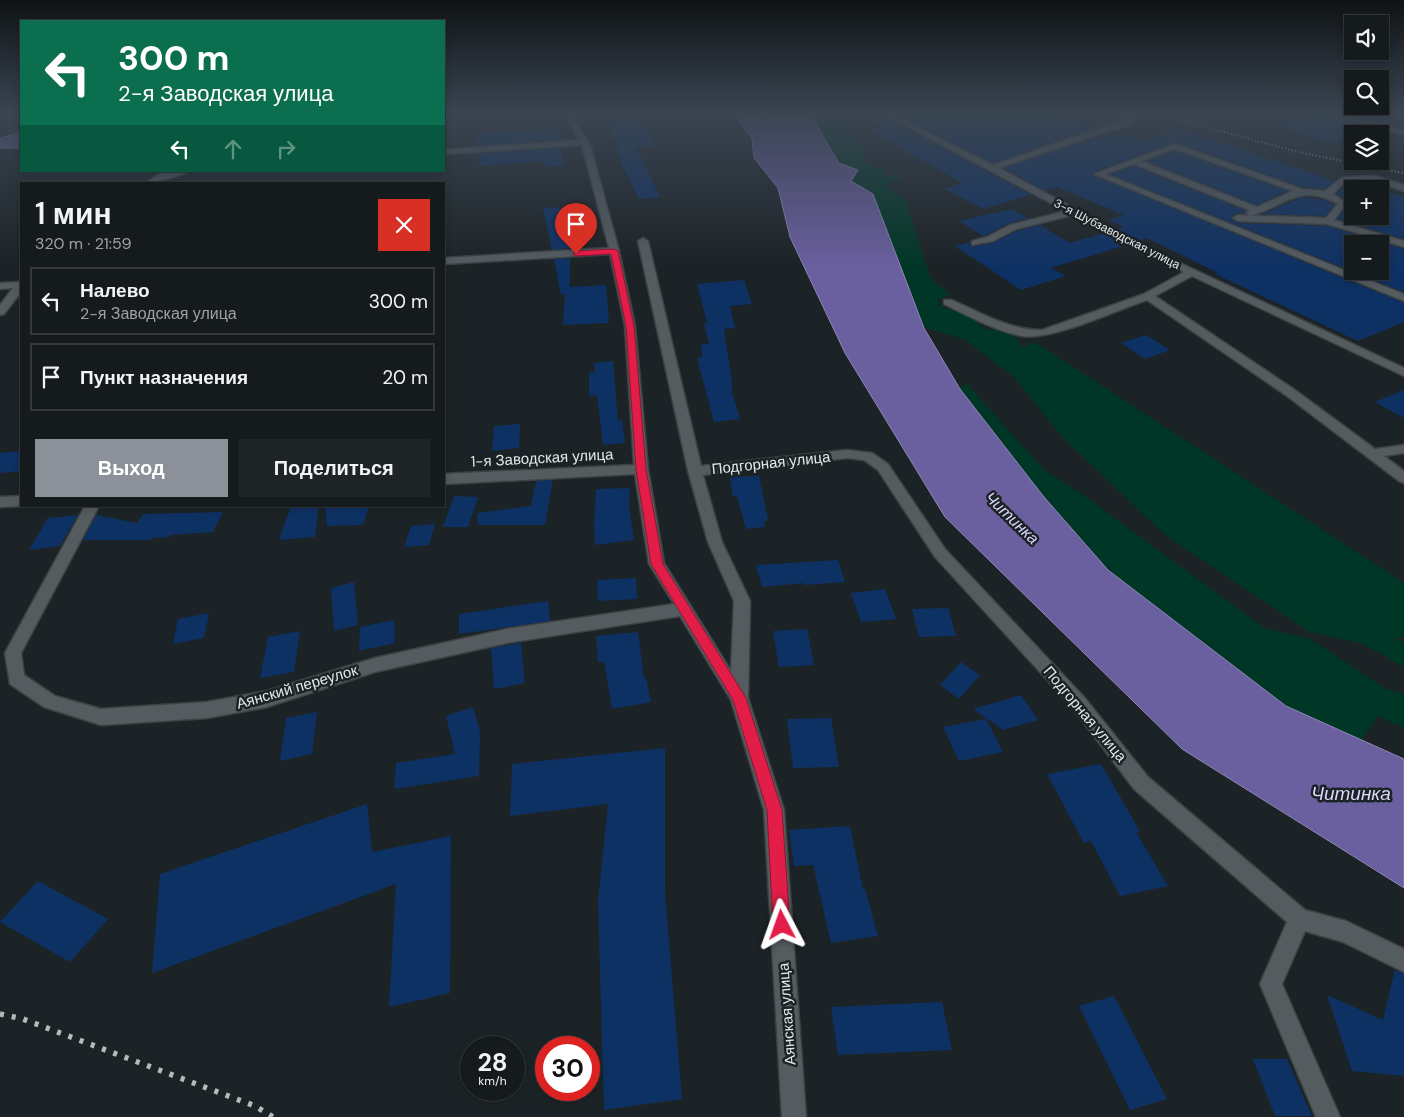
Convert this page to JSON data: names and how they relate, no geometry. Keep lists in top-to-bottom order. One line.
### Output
{"streets":{"street":["3-я Шубзаводская улица","1-я Заводская улица","Подгорная улица","Аянский переулок","Аянская улица"]},"crossings":[["1-я Заводская улица","Аянская улица"],["Аянский переулок","Аянская улица"]],"water":["Читинка"],"page":{"map_buttons":["+","−"],"turn":["300 m","2-я Заводская улица"],"heading":["1 мин","320 m · 21:59"],"list":[{"name":"Налево","note":"2-я Заводская улица","value":"300 m"},{"name":"Пункт назначения","value":"20 m"}],"buttons":["Выход","Поделиться"],"speed":"28 km/h","limit":"30"}}
